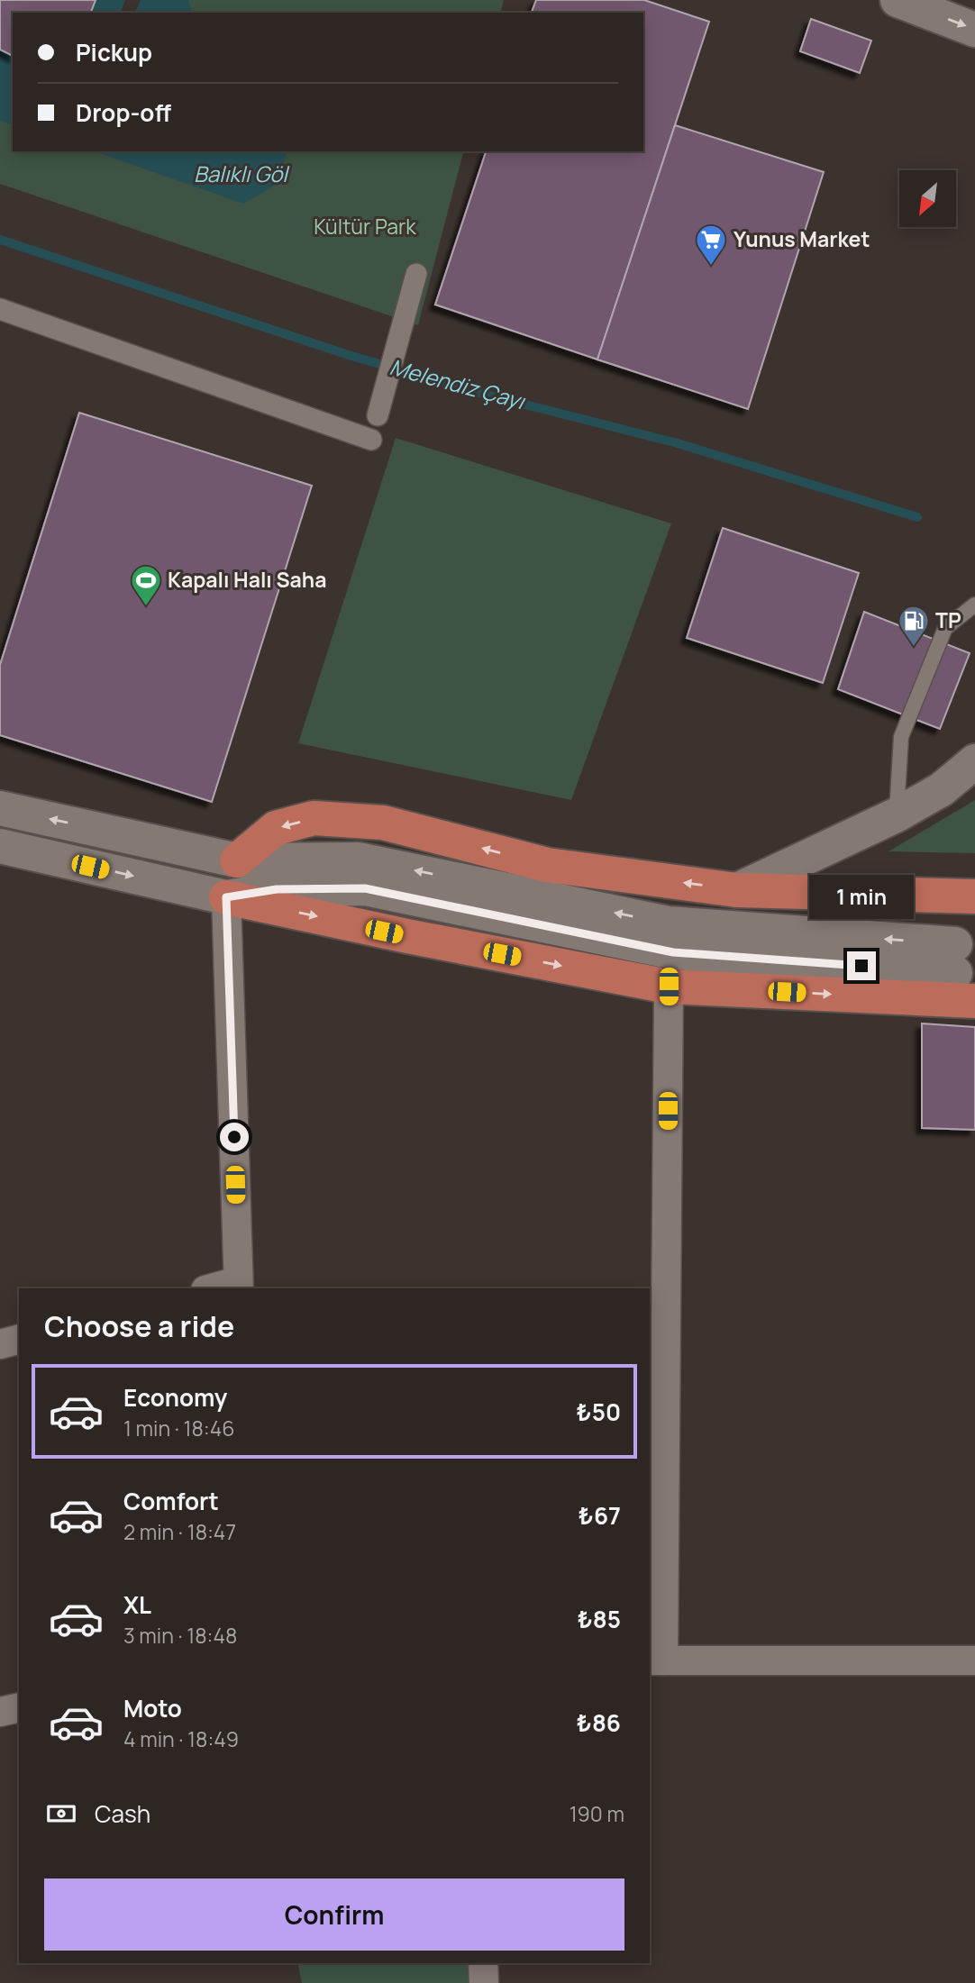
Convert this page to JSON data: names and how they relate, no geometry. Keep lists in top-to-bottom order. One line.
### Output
{"water":["Balıklı Göl","Melendiz Çayı"],"parks":["Kültür Park"],"places":{"supermarket":["Yunus Market"],"sports":["Kapalı Halı Saha"],"fuel station":["TP"]},"north":"bottom left","page":{"banner":["Pickup","Drop-off"],"bubble":"1 min","heading":"Choose a ride","list":[{"name":"Economy","note":"1 min · 18:46","value":"₺50"},{"name":"Comfort","note":"2 min · 18:47","value":"₺67"},{"name":"XL","note":"3 min · 18:48","value":"₺85"},{"name":"Moto","note":"4 min · 18:49","value":"₺86"}],"pay":["Cash","190 m"],"buttons":"Confirm"}}
